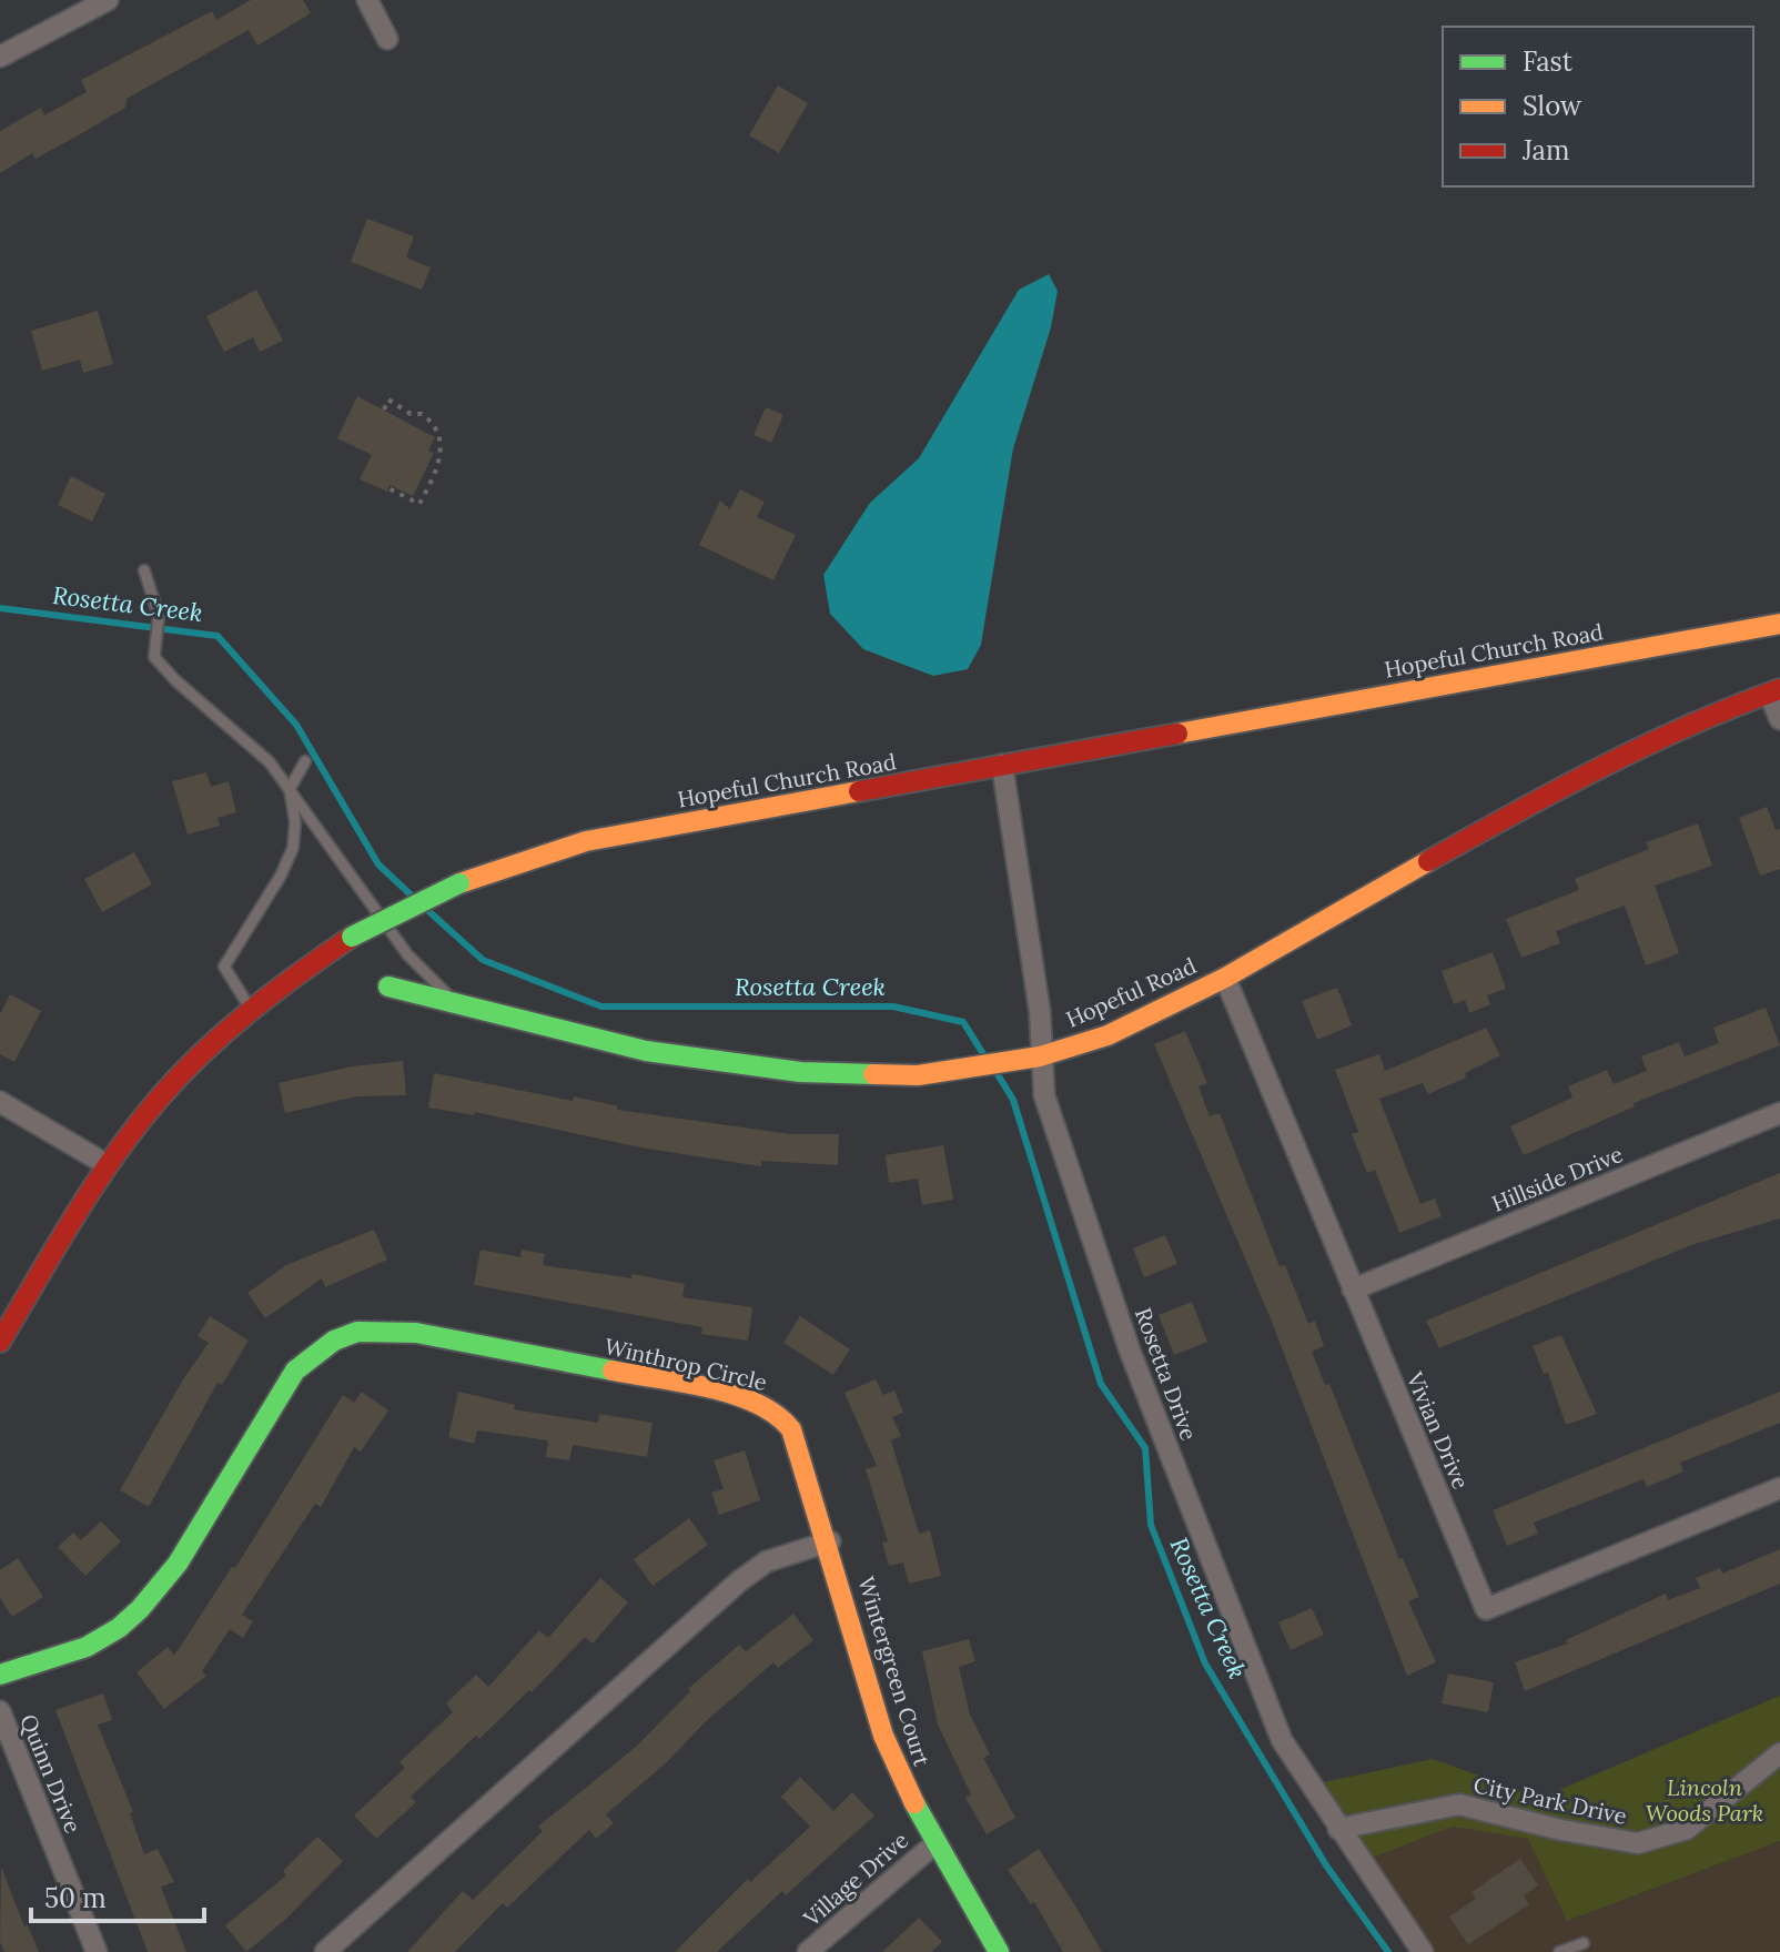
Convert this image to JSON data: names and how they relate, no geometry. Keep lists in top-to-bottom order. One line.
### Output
{"streets":{"street":["Hopeful Church Road","Hopeful Road","Hillside Drive","Winthrop Circle","Rosetta Drive","Vivian Drive","Wintergreen Court","Quinn Drive","City Park Drive","Village Drive"]},"crossings":[["Hopeful Church Road","Rosetta Drive"],["Hopeful Road","Rosetta Drive"],["Hopeful Road","Vivian Drive"],["Hillside Drive","Vivian Drive"],["Winthrop Circle","Wintergreen Court"],["Rosetta Drive","City Park Drive"],["Wintergreen Court","Village Drive"]],"water":["Rosetta Creek"],"parks":["Lincoln Woods Park"],"legend":["Fast","Slow","Jam"],"scale_bar":"50 m"}
